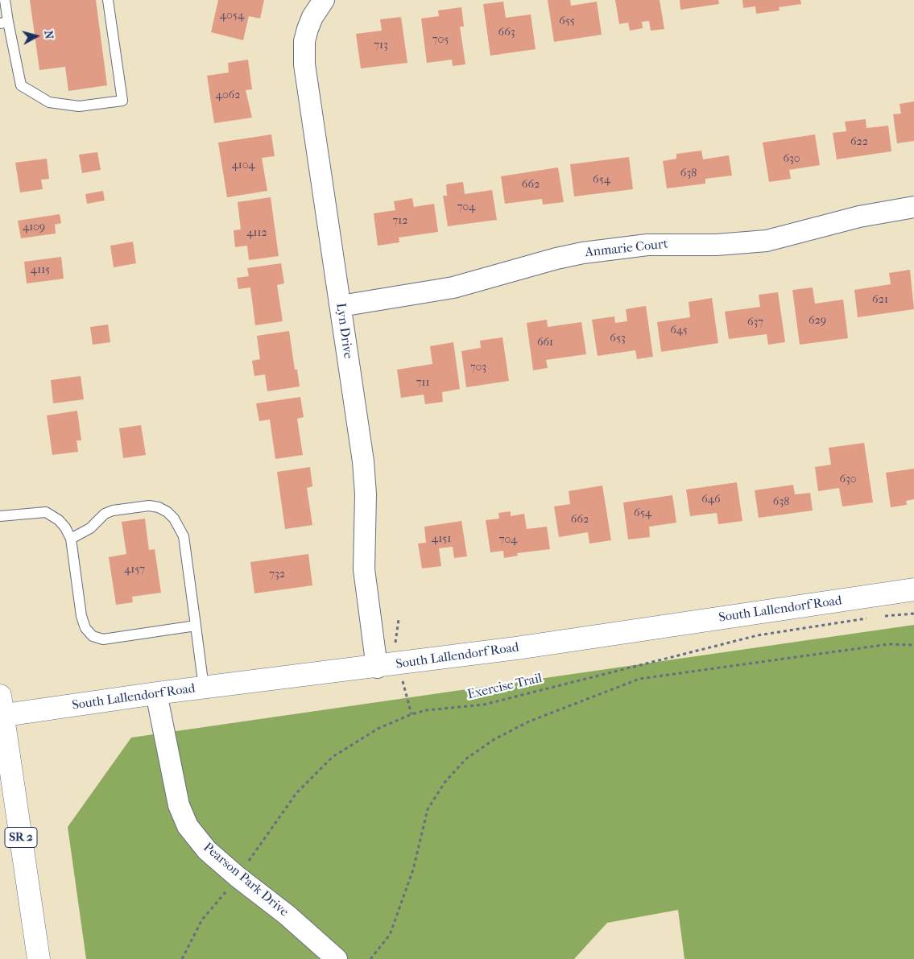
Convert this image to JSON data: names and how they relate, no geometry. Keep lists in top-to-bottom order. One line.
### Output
{"streets":{"main road":["South Lallendorf Road","SR 2"],"street":["Anmarie Court","Lyn Drive","Pearson Park Drive"],"path":["Exercise Trail"]},"crossings":[["Anmarie Court","Lyn Drive"],["Lyn Drive","South Lallendorf Road"],["South Lallendorf Road","SR 2"],["South Lallendorf Road","Pearson Park Drive"],["Exercise Trail","Pearson Park Drive"]],"house_numbers":["4054","655","663","705","713","4062","622","630","4104","638","654","662","704","712","4109","4112","4115","621","629","637","645","653","661","703","711","630","646","638","654","662","4151","704","4157","732"],"north":"right"}
